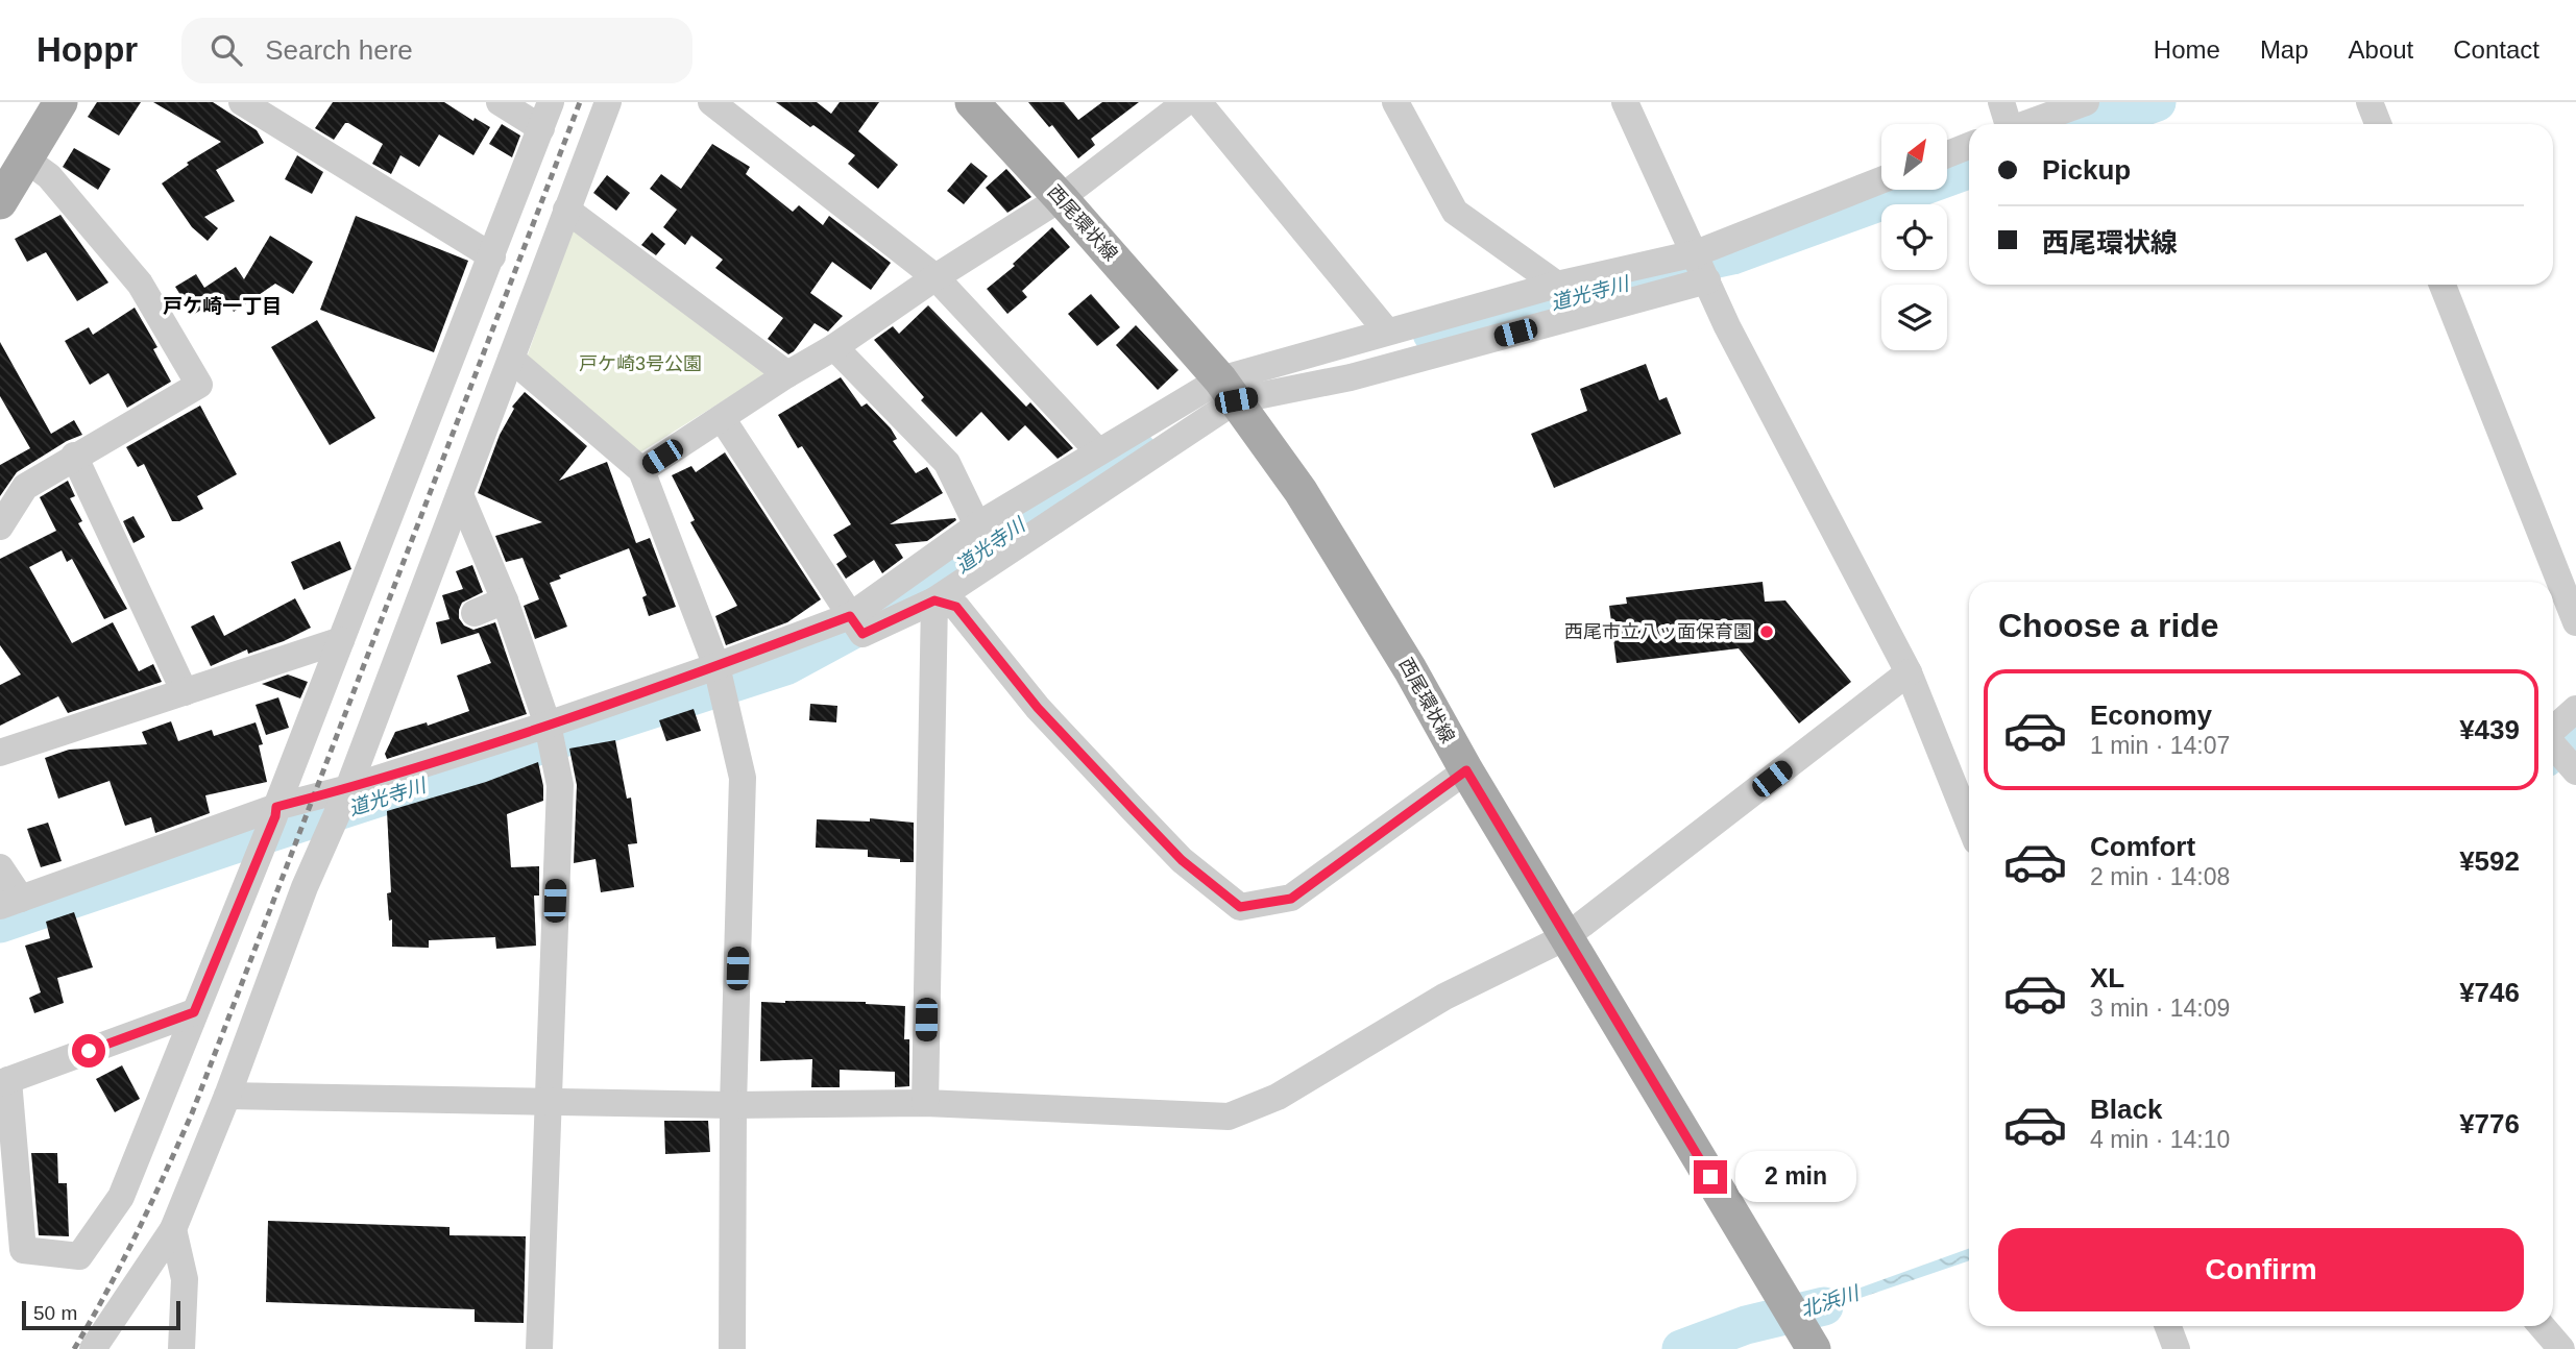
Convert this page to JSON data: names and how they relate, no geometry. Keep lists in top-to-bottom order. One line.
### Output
{"streets":{"main road":["西尾環状線"]},"districts":["戸ケ崎一丁目"],"water":["道光寺川","北浜川"],"parks":["戸ケ崎3号公園"],"places":["西尾市立八ッ面保育園"],"scale_bar":"50 m","north":"top right","page":{"header":"Hoppr","search":"Search here","nav":["Home","Map","About","Contact"],"banner":["Pickup","西尾環状線"],"heading":"Choose a ride","list":[{"name":"Economy","note":"1 min · 14:07","value":"¥439"},{"name":"Comfort","note":"2 min · 14:08","value":"¥592"},{"name":"XL","note":"3 min · 14:09","value":"¥746"},{"name":"Black","note":"4 min · 14:10","value":"¥776"}],"bubble":"2 min","buttons":"Confirm","scale":"50 m"}}
